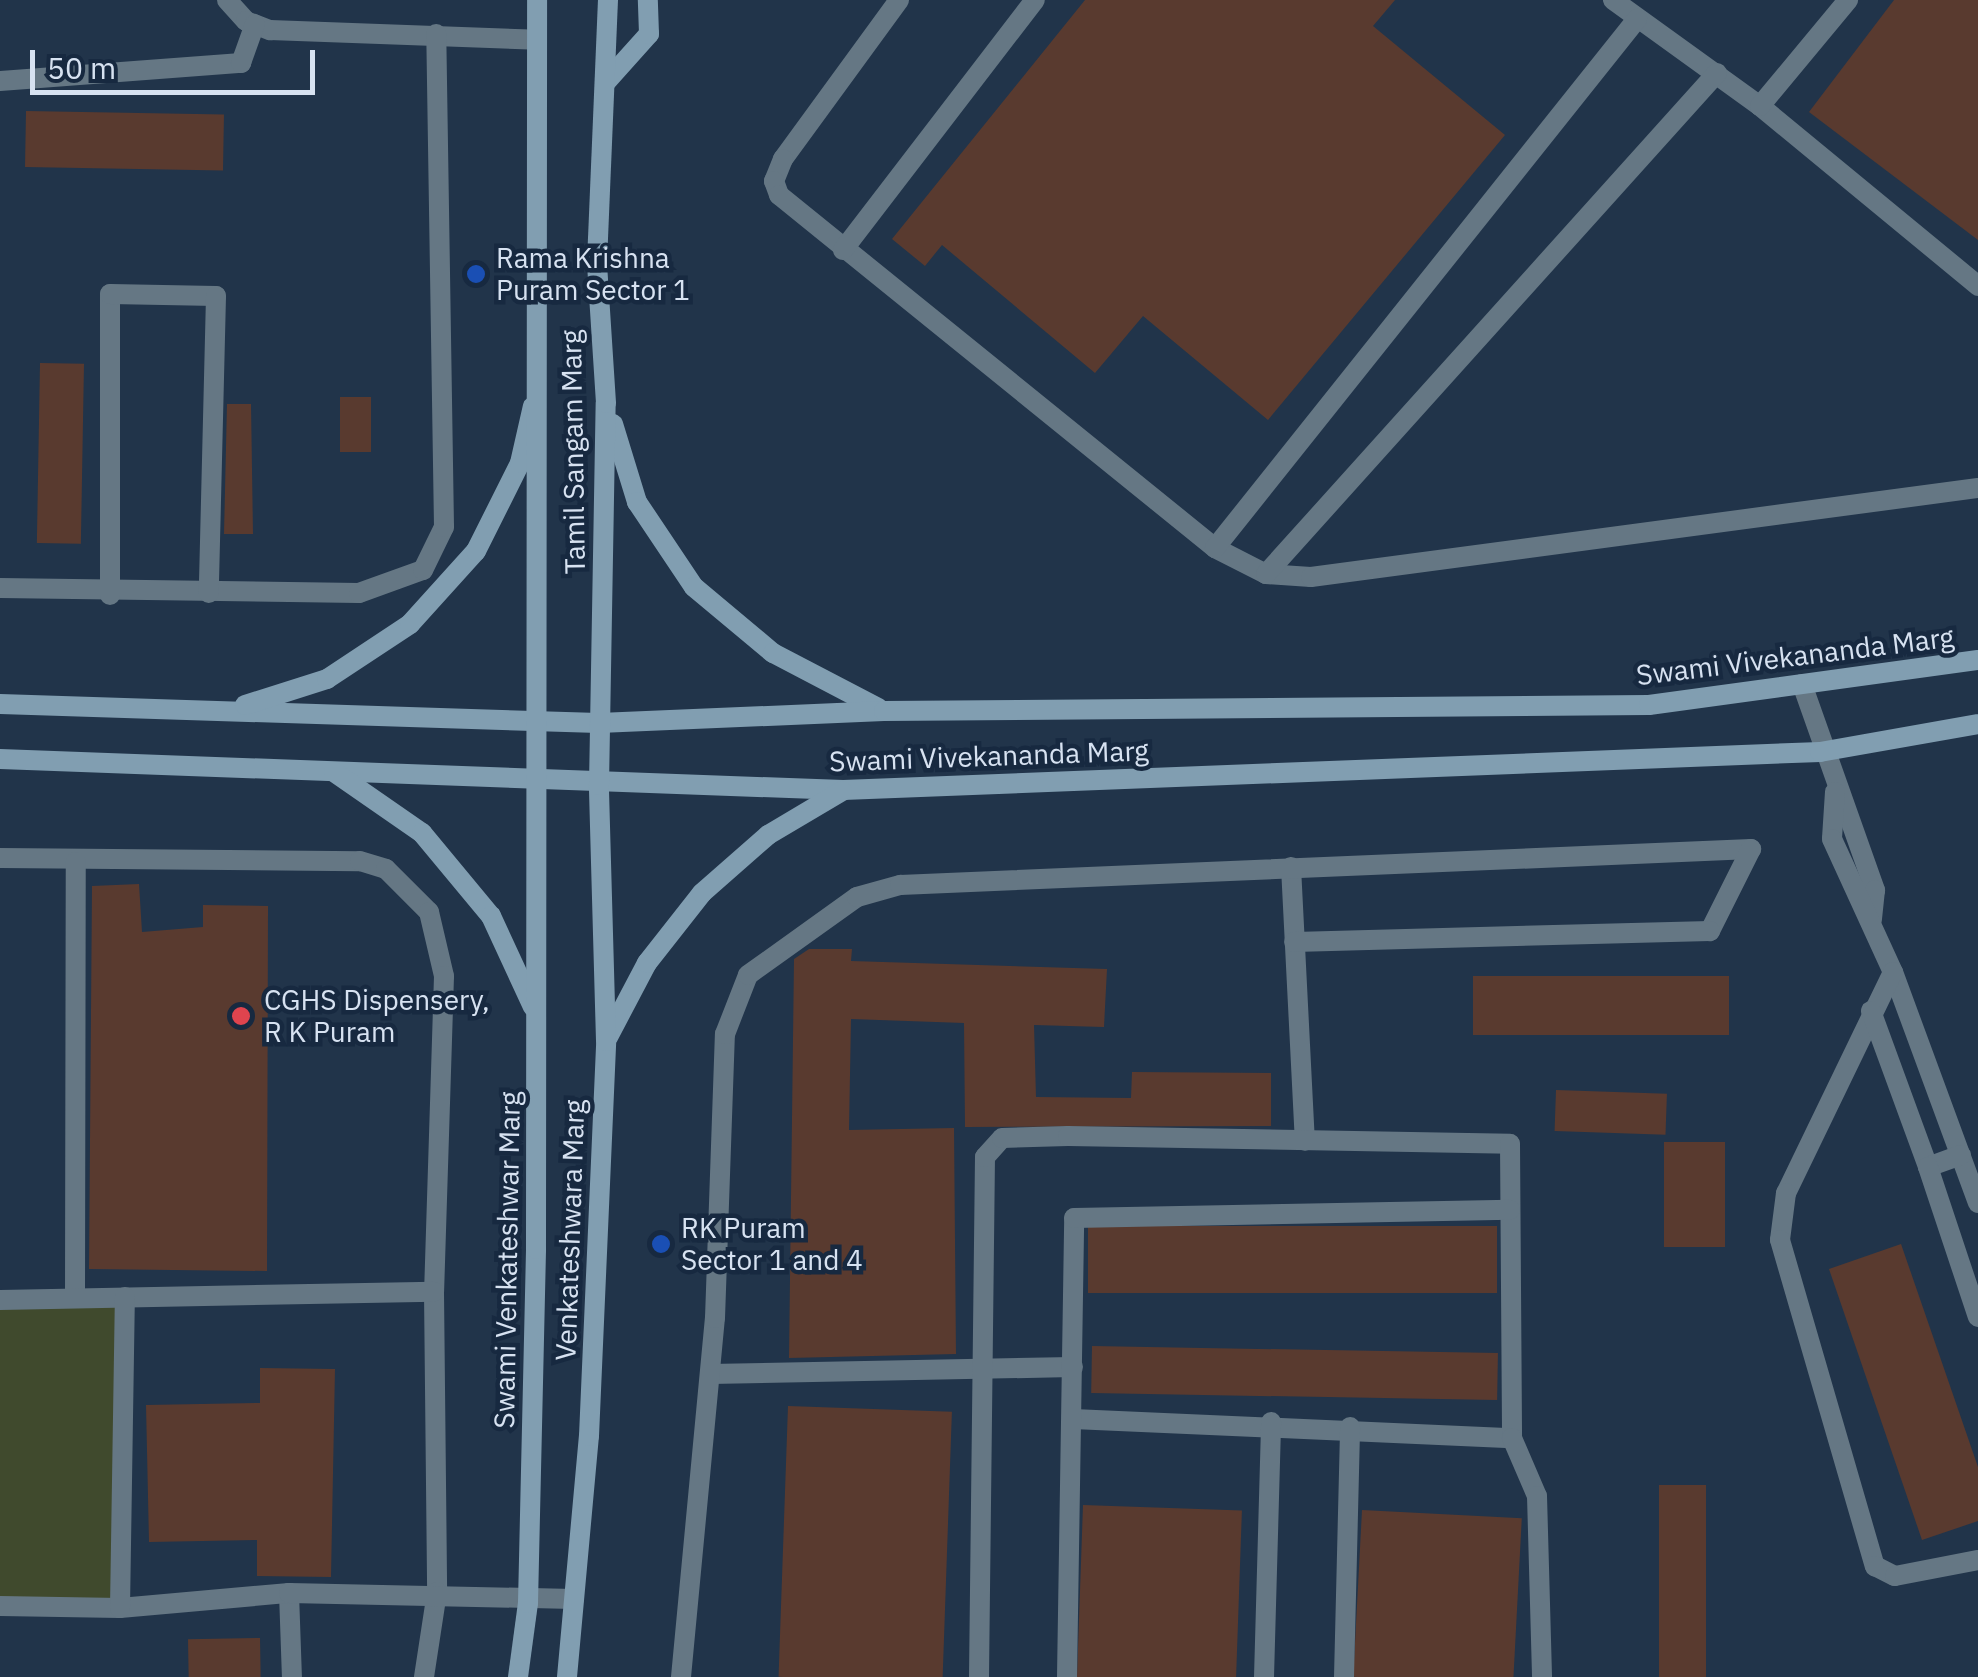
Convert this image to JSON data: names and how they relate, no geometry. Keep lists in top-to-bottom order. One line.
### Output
{"streets":{"street":["Tamil Sangam Marg","Swami Vivekananda Marg","Venkateshwara Marg","Swami Venkateshwar Marg"]},"crossings":[["Tamil Sangam Marg","Swami Vivekananda Marg"],["Tamil Sangam Marg","Venkateshwara Marg"],["Tamil Sangam Marg","Swami Venkateshwar Marg"],["Swami Vivekananda Marg","Venkateshwara Marg"],["Swami Vivekananda Marg","Swami Venkateshwar Marg"]],"places":["Rama Krishna Puram Sector 1","CGHS Dispensery, R K Puram","RK Puram Sector 1 and 4"],"scale_bar":"50 m"}
